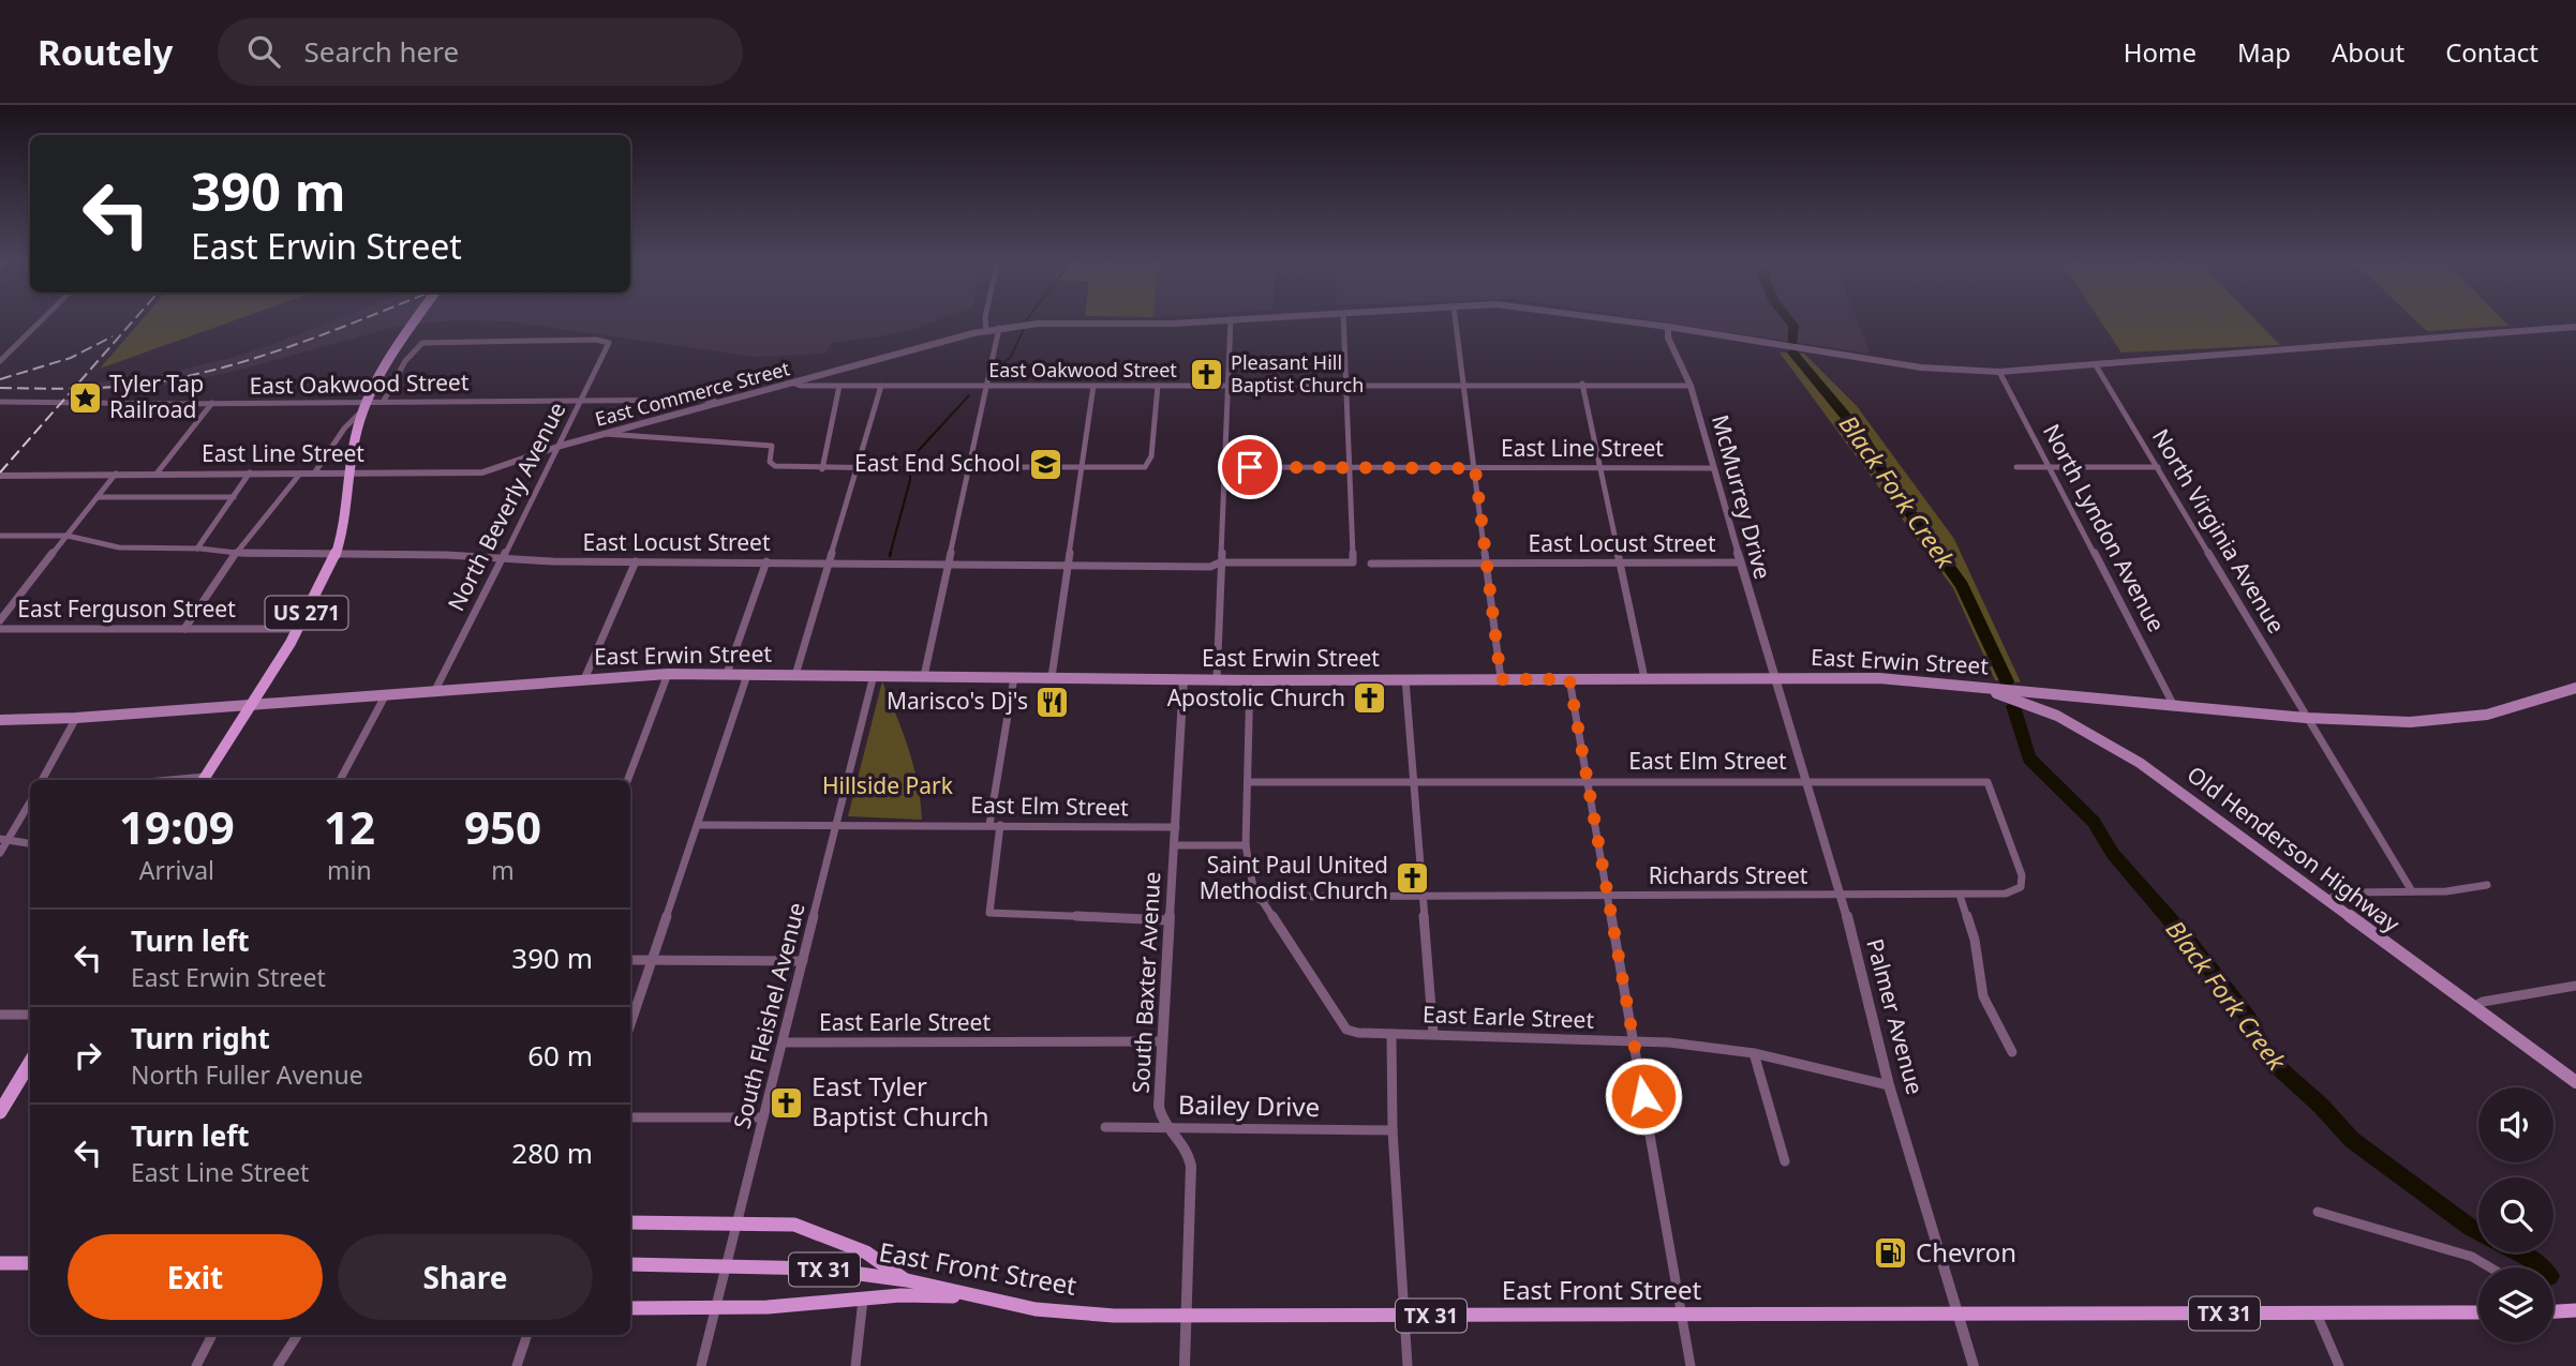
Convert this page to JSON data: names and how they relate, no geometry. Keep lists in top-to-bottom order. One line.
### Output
{"streets":{"main road":["US 271","East Erwin Street","Old Henderson Highway","TX 31","East Front Street"],"street":["East Oakwood Street","East Commerce Street","East Line Street","McMurrey Drive","North Beverly Avenue","North Lyndon Avenue","North Virginia Avenue","East Locust Street","East Ferguson Street","East Elm Street","Richards Street","South Baxter Avenue","South Fleishel Avenue","Palmer Avenue","East Earle Street","Bailey Drive"]},"crossings":[["East Oakwood Street","East Commerce Street"],["East Oakwood Street","McMurrey Drive"],["East Oakwood Street","North Beverly Avenue"],["East Oakwood Street","US 271"],["East Commerce Street","East Line Street"],["East Commerce Street","McMurrey Drive"],["East Commerce Street","North Beverly Avenue"],["East Commerce Street","North Lyndon Avenue"],["East Commerce Street","North Virginia Avenue"],["East Line Street","McMurrey Drive"],["East Line Street","North Beverly Avenue"],["East Line Street","East Locust Street"],["East Line Street","US 271"],["McMurrey Drive","East Locust Street"],["McMurrey Drive","East Erwin Street"],["McMurrey Drive","Palmer Avenue"],["North Beverly Avenue","East Locust Street"],["North Beverly Avenue","East Erwin Street"],["North Lyndon Avenue","East Erwin Street"],["North Virginia Avenue","East Erwin Street"],["East Locust Street","US 271"],["East Ferguson Street","US 271"],["US 271","East Erwin Street"],["East Erwin Street","Old Henderson Highway"],["East Erwin Street","South Baxter Avenue"],["East Erwin Street","South Fleishel Avenue"],["East Erwin Street","Palmer Avenue"],["East Elm Street","Richards Street"],["East Elm Street","South Baxter Avenue"],["East Elm Street","South Fleishel Avenue"],["East Elm Street","Palmer Avenue"],["Richards Street","Palmer Avenue"],["Richards Street","East Earle Street"],["South Baxter Avenue","East Earle Street"],["South Baxter Avenue","Bailey Drive"],["South Baxter Avenue","East Front Street"],["South Fleishel Avenue","East Earle Street"],["Palmer Avenue","East Earle Street"],["Palmer Avenue","East Front Street"]],"water":["Black Fork Creek"],"parks":["Hillside Park"],"places":{"church":["Pleasant Hill Baptist Church","Apostolic Church","Saint Paul United Methodist Church","East Tyler Baptist Church"],"place":["Tyler Tap Railroad"],"school or university":["East End School"],"restaurant":["Marisco's Dj's"],"fuel station":["Chevron"]},"page":{"header":"Routely","search":"Search here","nav":["Home","Map","About","Contact"],"turn":["390 m","East Erwin Street"],"eta":["19:09","Arrival","12","min","950","m"],"list":[{"name":"Turn left","note":"East Erwin Street","value":"390 m"},{"name":"Turn right","note":"North Fuller Avenue","value":"60 m"},{"name":"Turn left","note":"East Line Street","value":"280 m"}],"buttons":["Exit","Share"]}}
